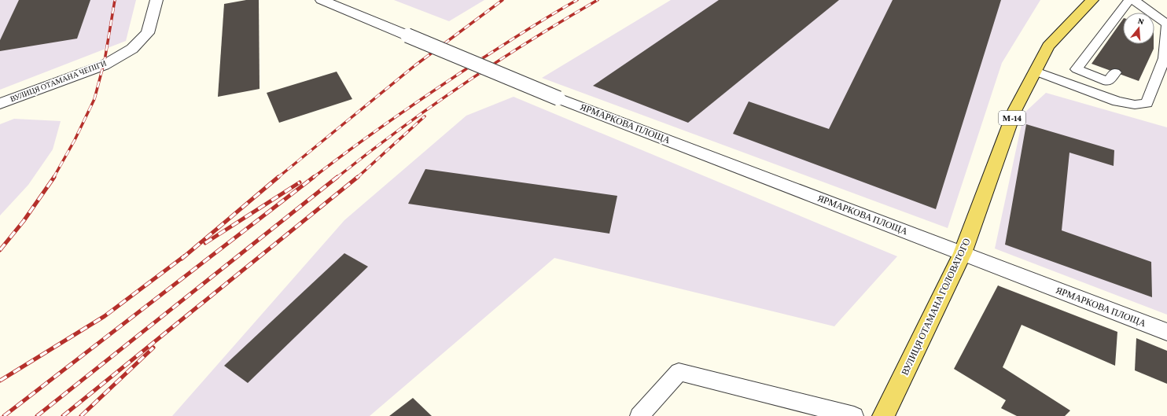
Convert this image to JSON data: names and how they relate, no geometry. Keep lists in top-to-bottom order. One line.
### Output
{"streets":{"main road":["М-14","ВУЛИЦЯ ОТАМАНА ГОЛОВАТОГО"],"street":["ВУЛИЦЯ ОТАМАНА ЧЕПІГИ","ЯРМАРКОВА ПЛОЩА"]},"crossings":[["ЯРМАРКОВА ПЛОЩА","ВУЛИЦЯ ОТАМАНА ГОЛОВАТОГО"]],"north":"top"}
